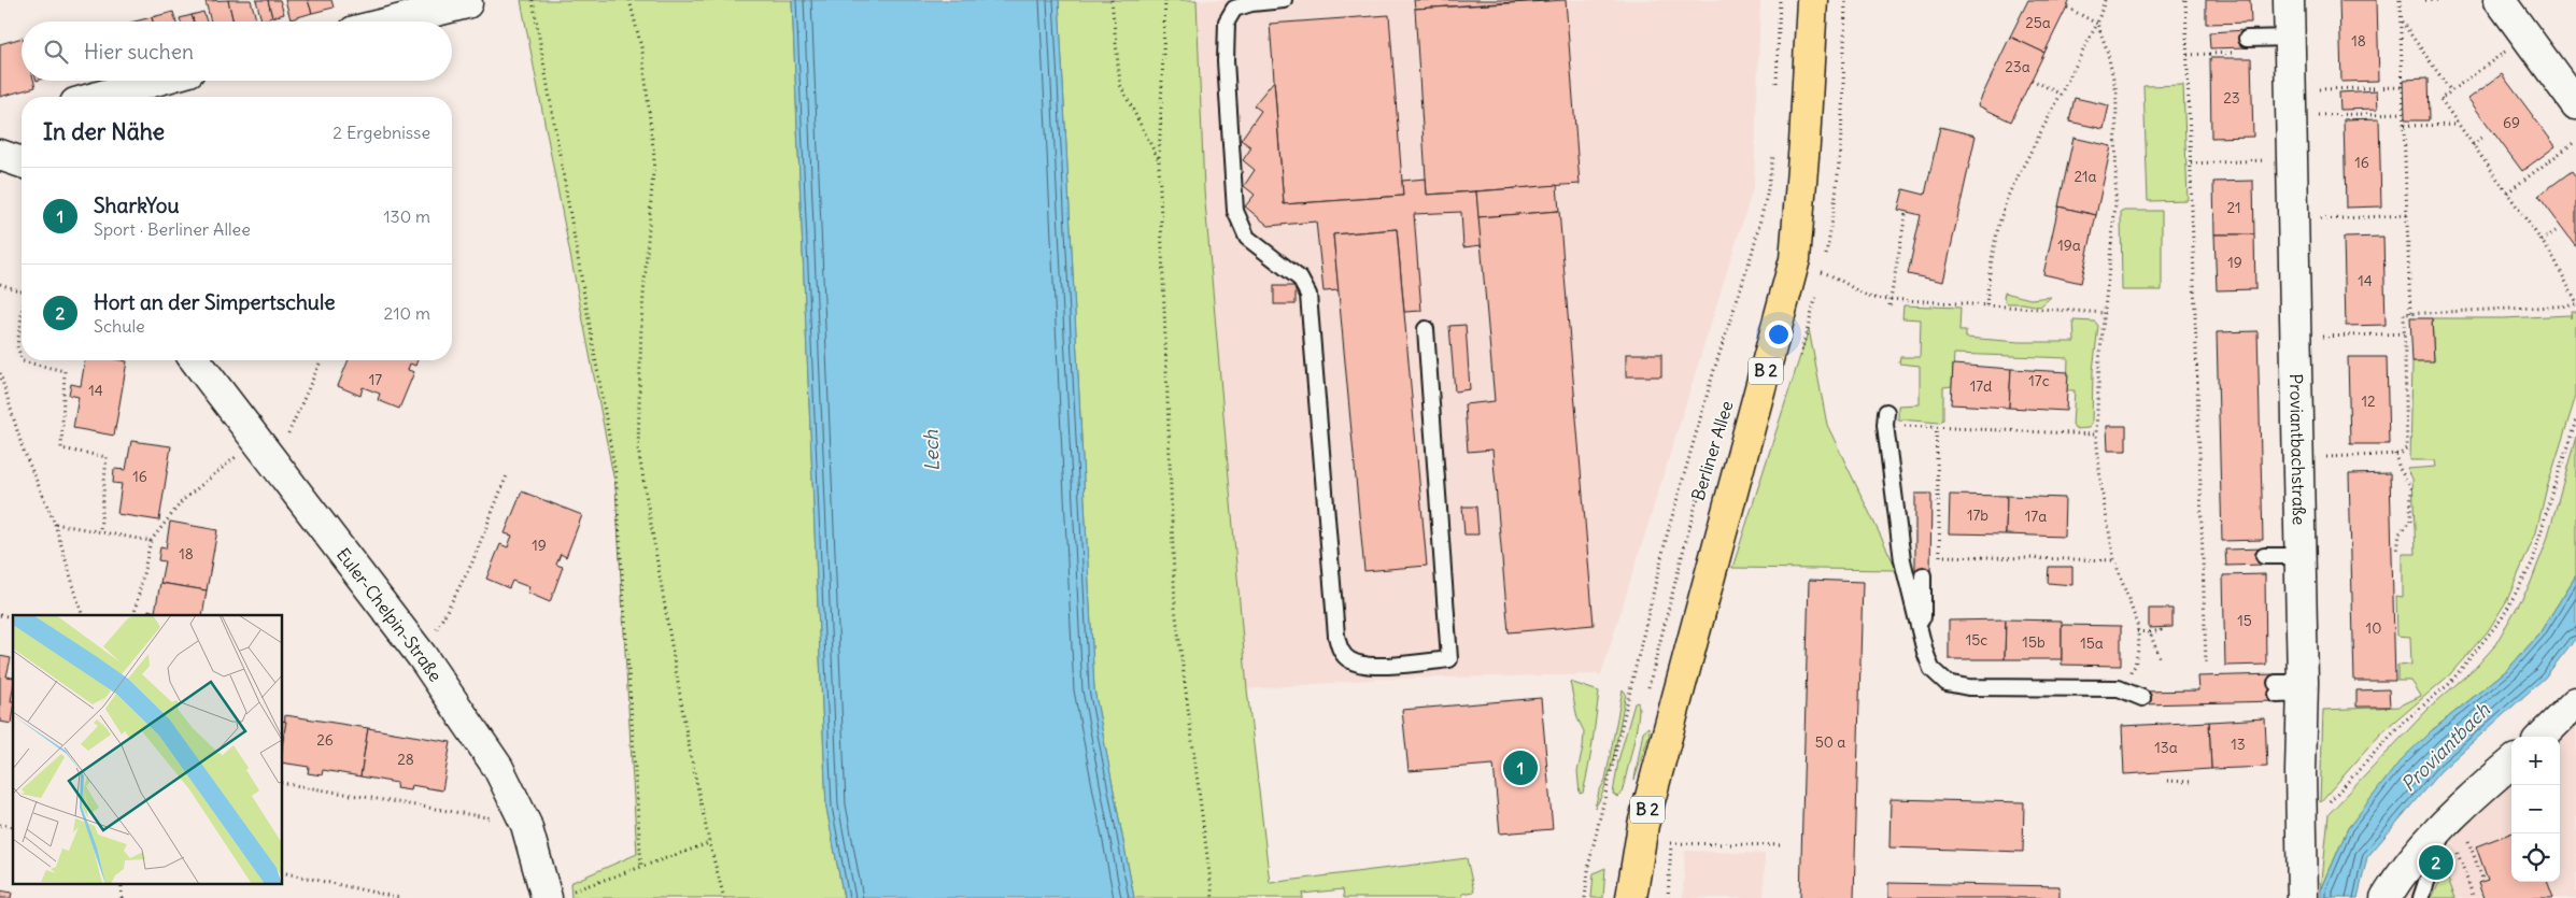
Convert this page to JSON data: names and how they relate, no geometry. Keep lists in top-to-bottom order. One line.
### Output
{"streets":{"main road":["B 2","Berliner Allee"],"street":["Proviantbachstraße","Euler-Chelpin-Straße"]},"water":["Lech","Proviantbach"],"house_numbers":["25a","18","23a","23","69","16","21a","21","19a","19","14","17","17c","17d","14","12","16","17b","17a","19","18","15","10","15c","15b","15a","26","50 a","13","13a","28"],"page":{"search":"Hier suchen","heading":["In der Nähe","2 Ergebnisse"],"list":[{"mark":"1","name":"SharkYou","note":"Sport · Berliner Allee","value":"130 m"},{"mark":"2","name":"Hort an der Simpertschule","note":"Schule","value":"210 m"}],"map_buttons":["+","−"],"pins":["1","2"]}}
